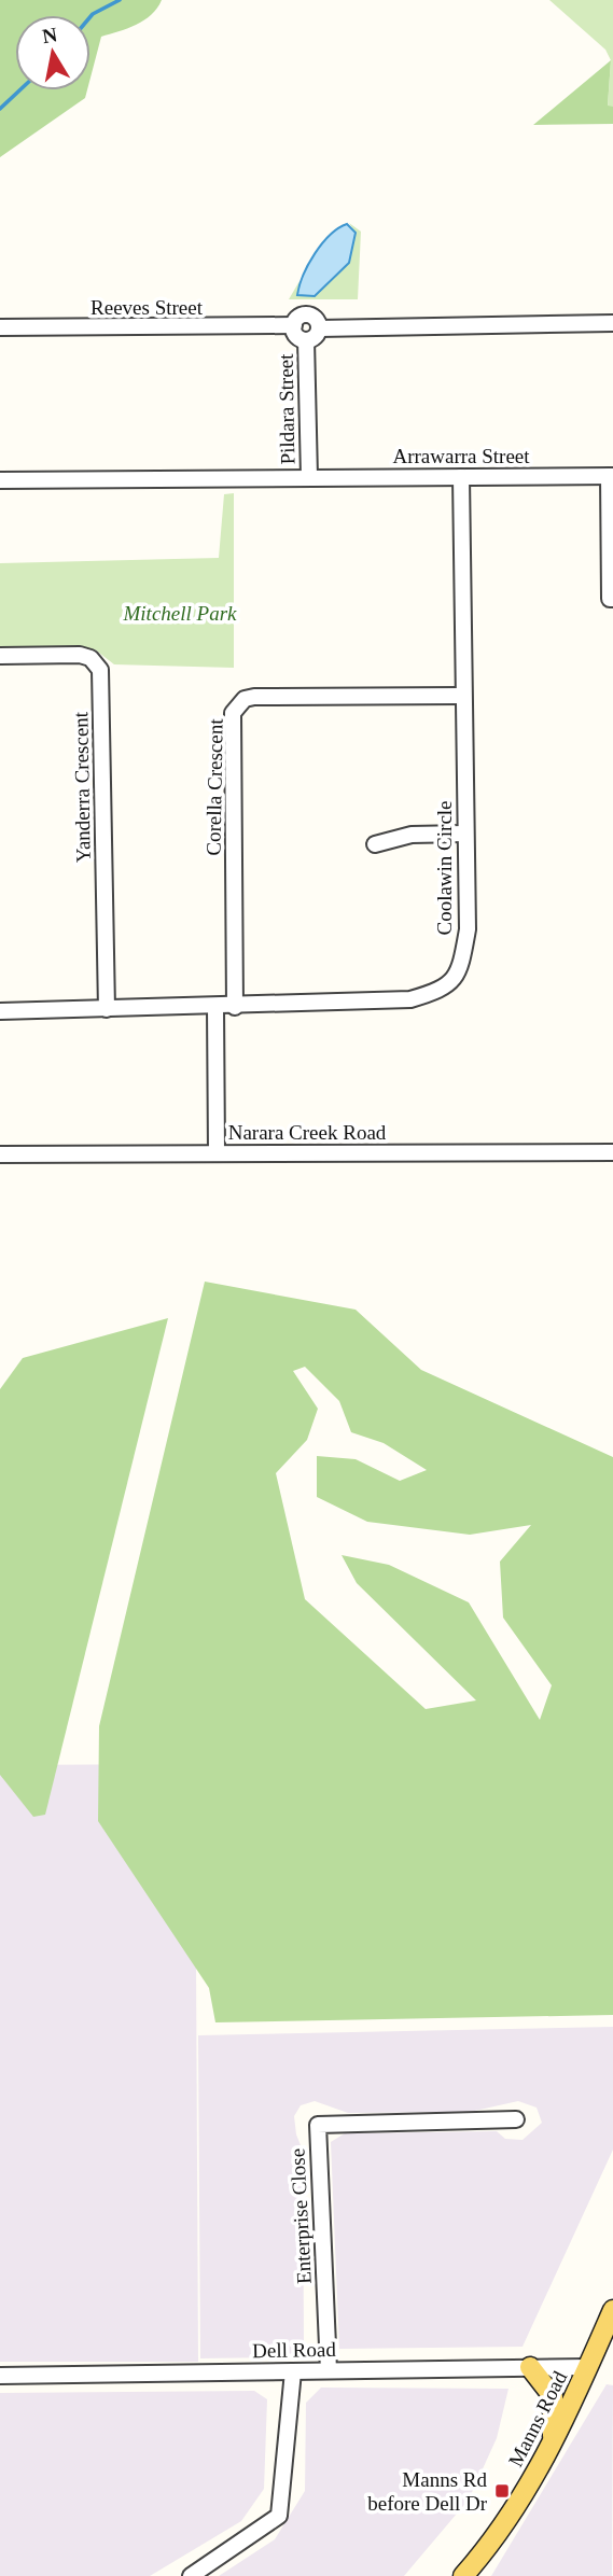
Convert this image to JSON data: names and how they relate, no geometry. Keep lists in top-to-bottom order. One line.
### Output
{"streets":{"main road":["Manns Road"],"street":["Reeves Street","Pildara Street","Arrawarra Street","Yanderra Crescent","Corella Crescent","Coolawin Circle","Narara Creek Road","Enterprise Close","Dell Road"]},"crossings":[["Reeves Street","Pildara Street"],["Pildara Street","Arrawarra Street"],["Arrawarra Street","Coolawin Circle"],["Yanderra Crescent","Coolawin Circle"],["Corella Crescent","Coolawin Circle"],["Enterprise Close","Dell Road"],["Dell Road","Manns Road"]],"parks":["Mitchell Park"],"places":{"transit":["Manns Rd before Dell Dr"]},"north":"top"}
